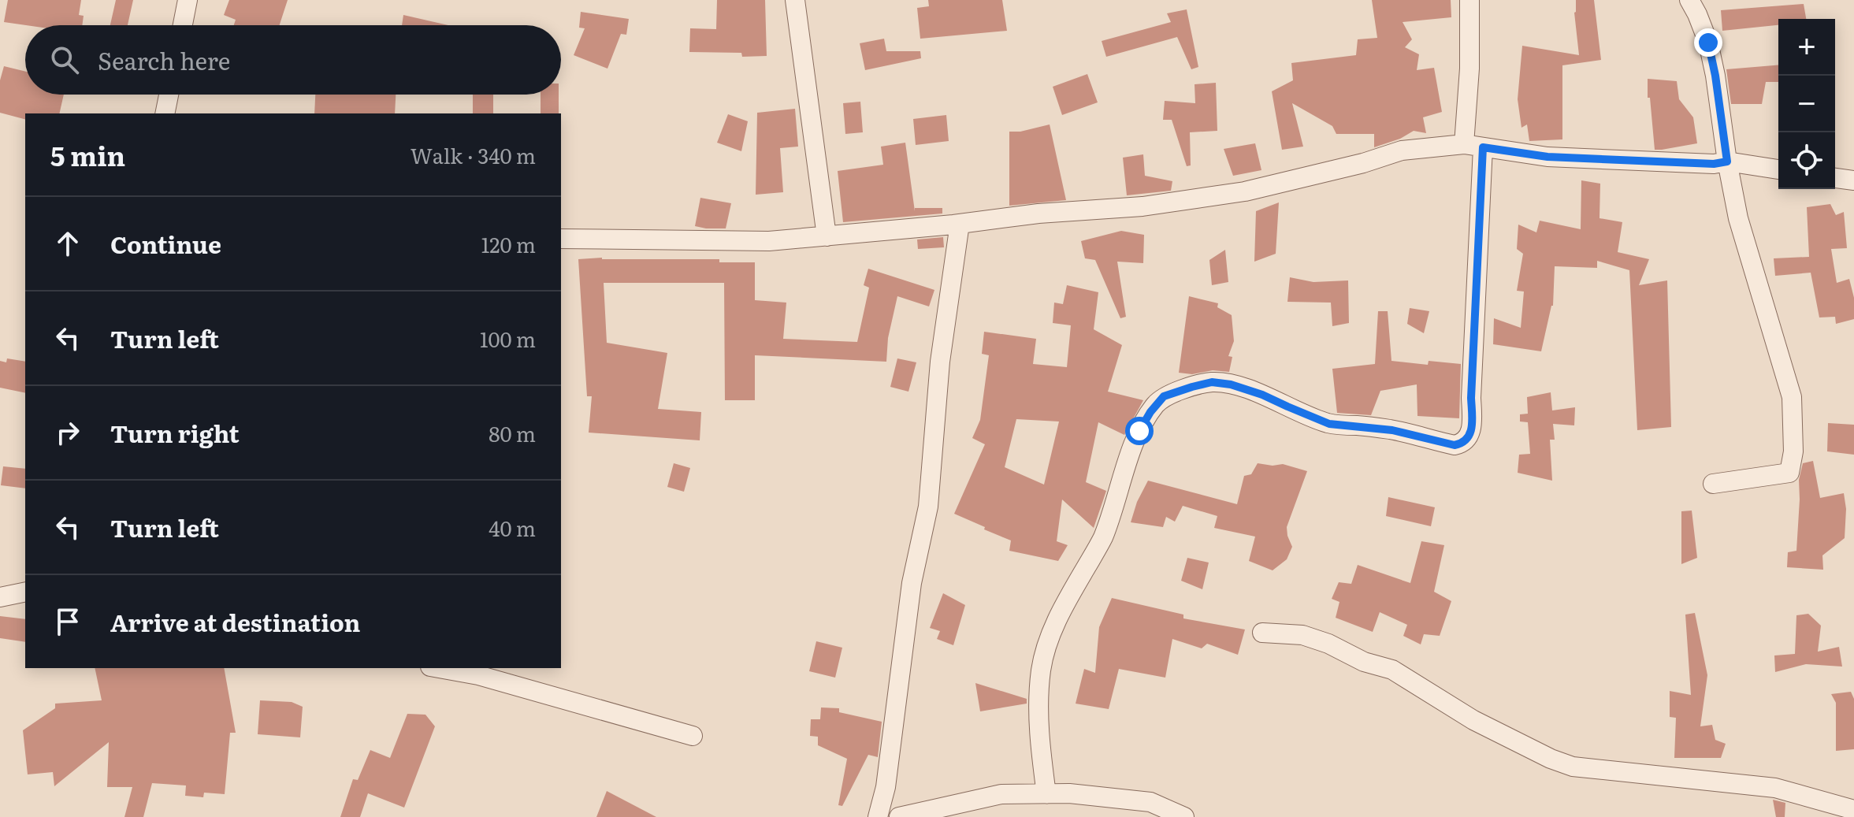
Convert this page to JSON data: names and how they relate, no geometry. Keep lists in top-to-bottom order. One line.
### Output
{"page":{"map_buttons":["+","−"],"search":"Search here","heading":["5 min","Walk · 340 m"],"list":[["Continue","120 m"],["Turn left","100 m"],["Turn right","80 m"],["Turn left","40 m"],"Arrive at destination"]}}
